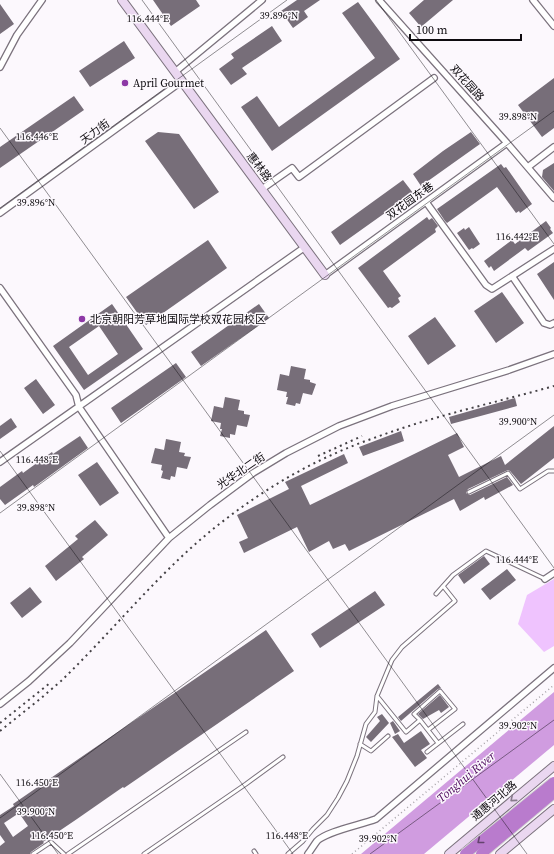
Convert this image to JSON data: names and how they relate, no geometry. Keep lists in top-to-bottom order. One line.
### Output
{"streets":{"street":["双花园路","天力街","惠林路","双花园东巷","光华北二街","通惠河北路"]},"crossings":[["双花园路","双花园东巷"],["天力街","惠林路"],["惠林路","双花园东巷"]],"water":["Tonghui River"],"places":["April Gourmet","北京朝阳芳草地国际学校双花园校区"],"scale_bar":"100 m","coordinates":["39.896°N","116.444°E","39.898°N","116.446°E","116.442°E","39.900°N","116.448°E","39.902°N","116.450°E"]}
